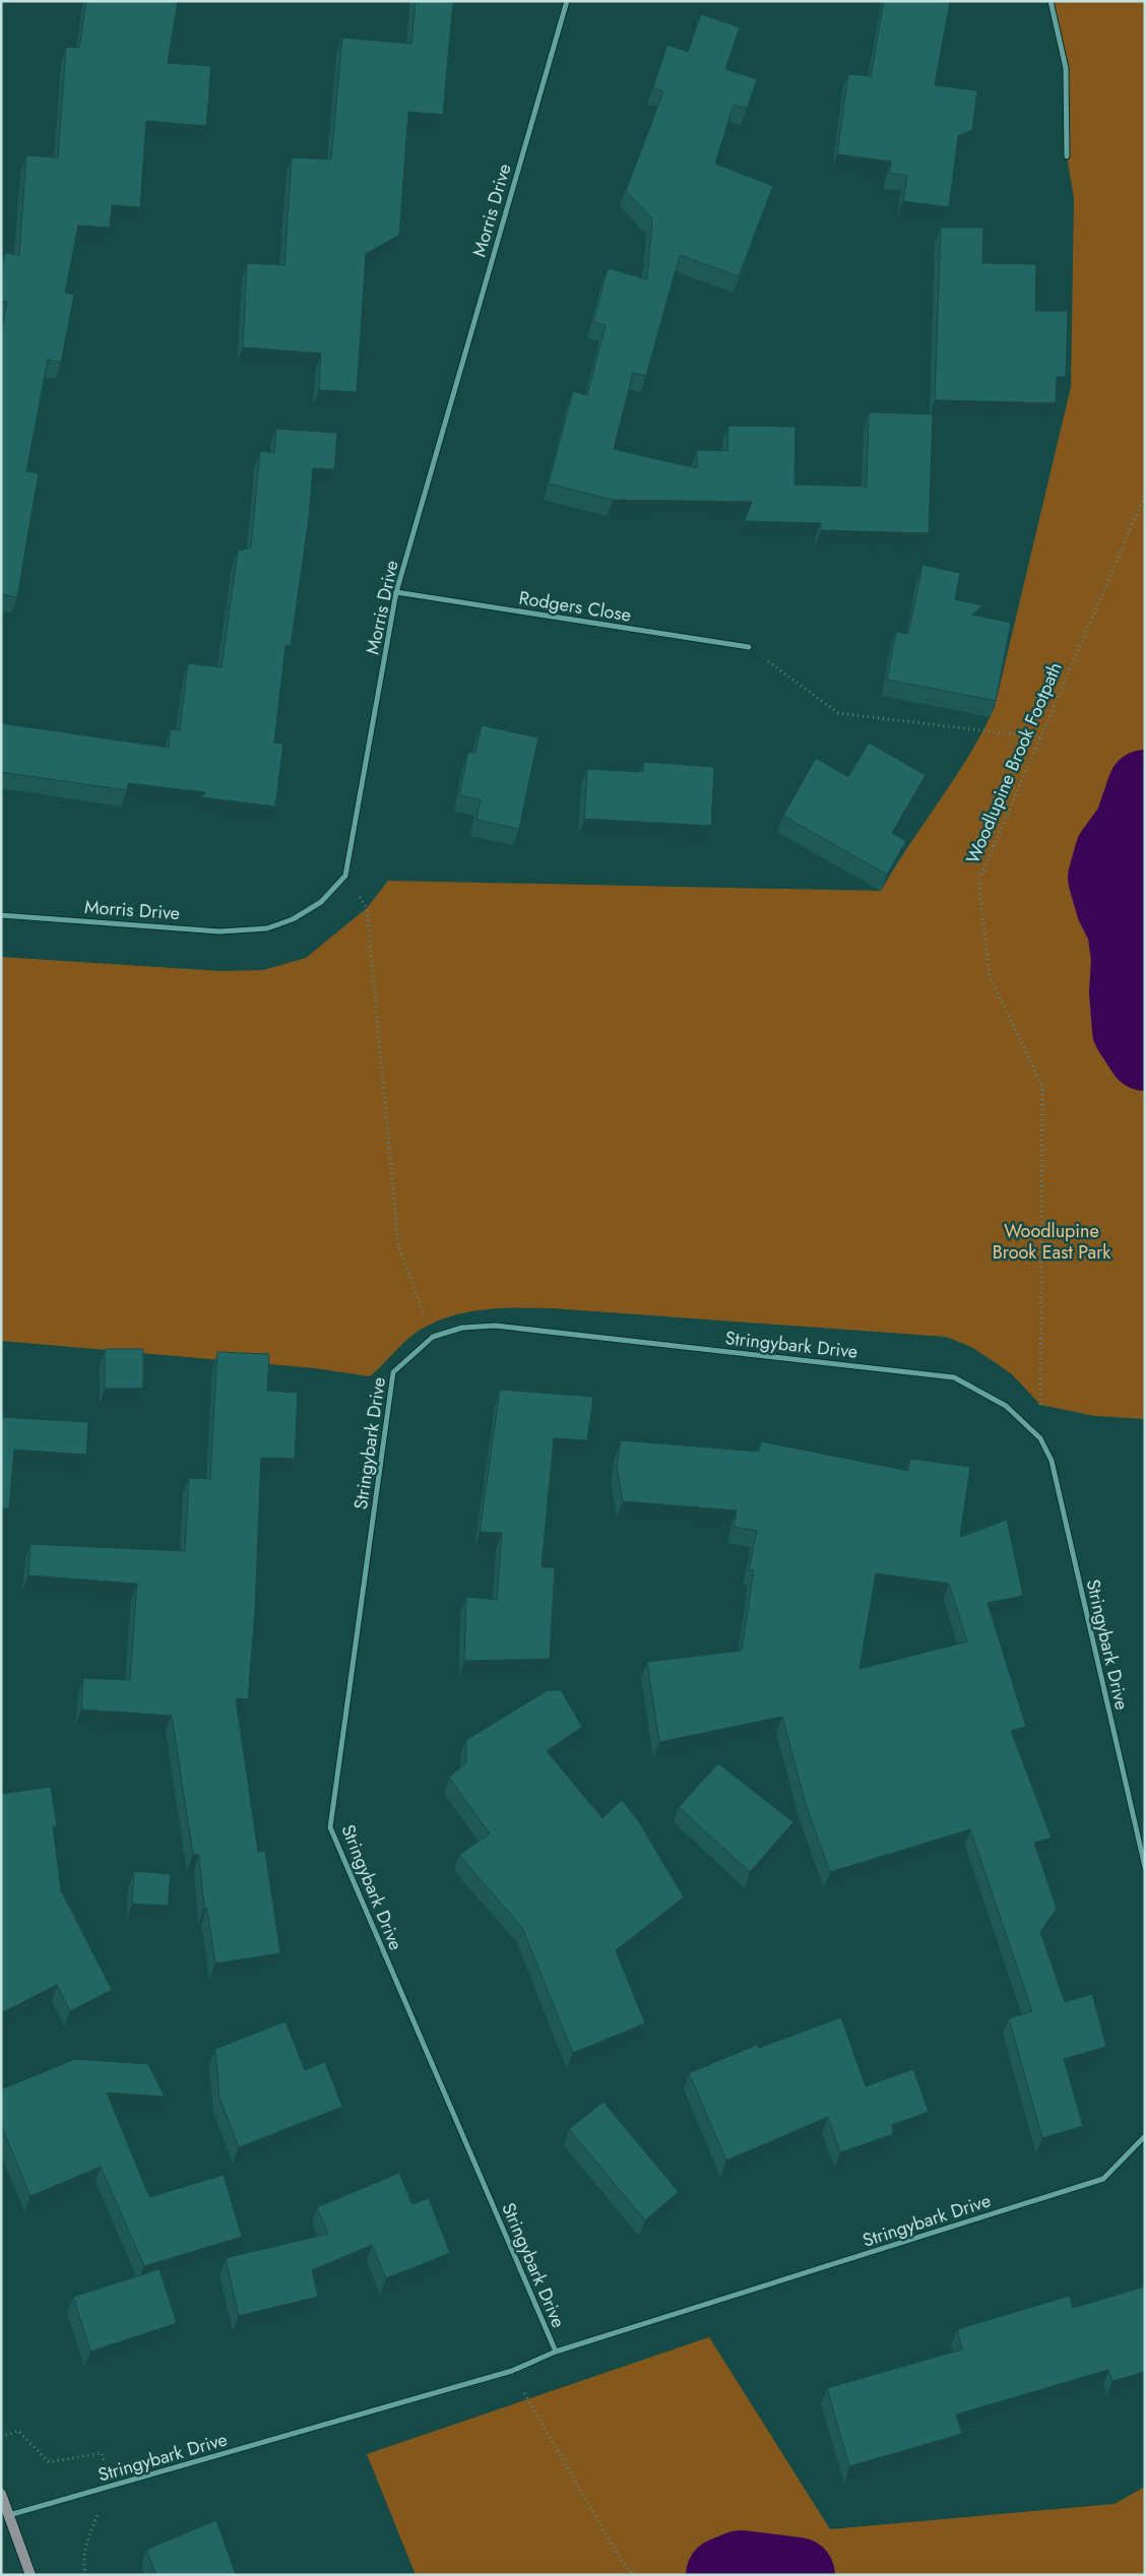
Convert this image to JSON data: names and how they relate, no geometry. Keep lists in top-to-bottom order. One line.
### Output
{"streets":{"street":["Morris Drive","Rodgers Close","Stringybark Drive"],"path":["Woodlupine Brook Footpath"]},"crossings":[["Morris Drive","Rodgers Close"],["Woodlupine Brook Footpath","Stringybark Drive"]],"parks":["Woodlupine Brook East Park"]}
